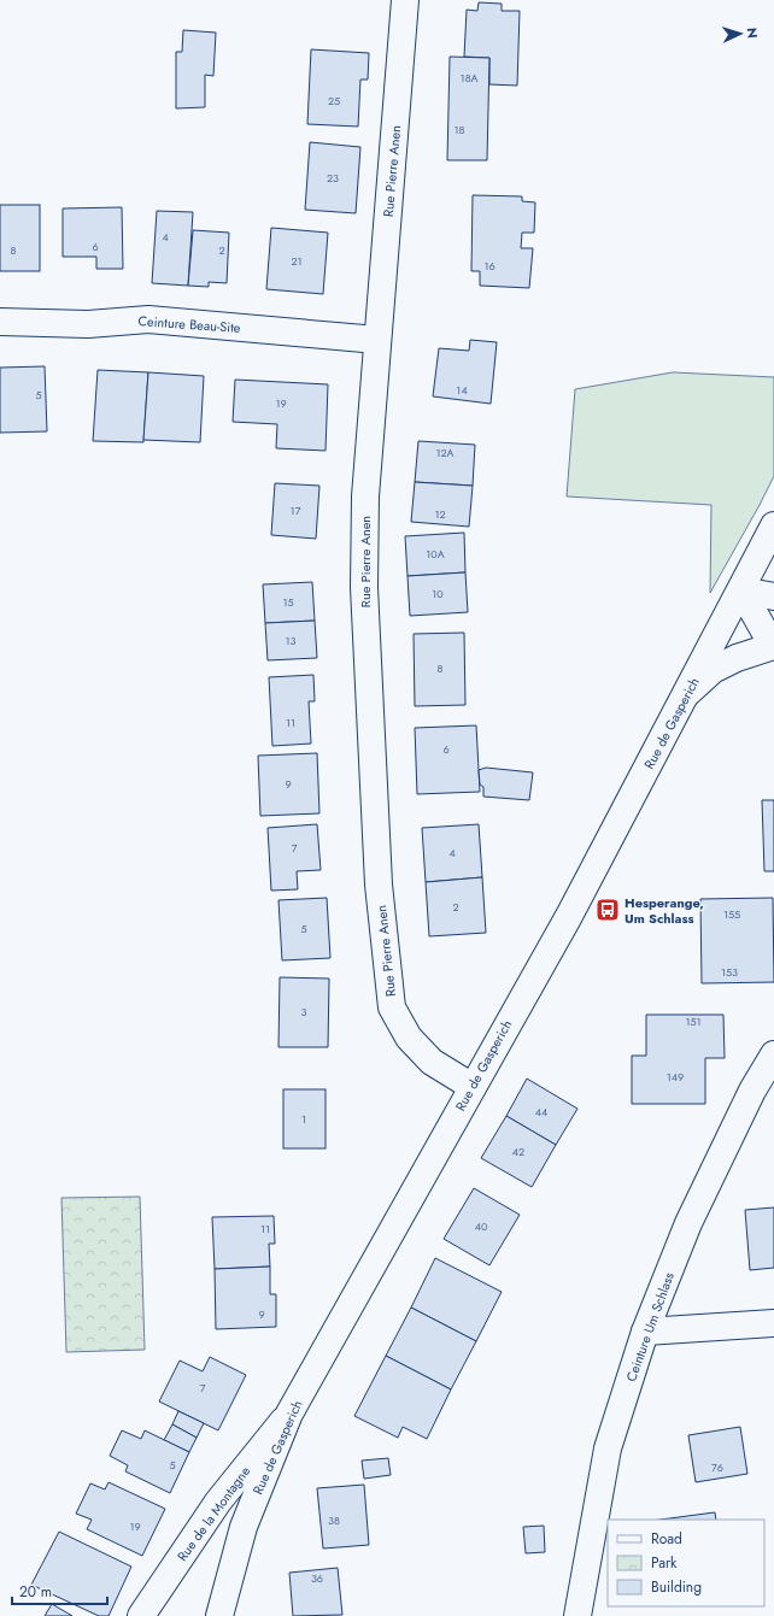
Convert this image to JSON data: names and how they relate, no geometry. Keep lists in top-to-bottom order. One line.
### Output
{"streets":{"street":["Rue Pierre Anen","Ceinture Beau-Site","Rue de Gasperich","Ceinture Um Schlass","Rue de la Montagne"]},"crossings":[["Rue Pierre Anen","Ceinture Beau-Site"],["Rue Pierre Anen","Rue de Gasperich"],["Rue de Gasperich","Rue de la Montagne"]],"places":{"bus stop":["Hesperange, Um Schlass"]},"house_numbers":["18A","25","18","23","4","6","8","2","21","16","14","5","19","12A","17","12","10A","10","15","13","8","11","6","9","7","4","2","155","5","153","3","151","149","44","1","42","40","11","9","7","5","76","38","19","36"],"legend":["Road","Park","Building"],"scale_bar":"20 m","north":"right"}
